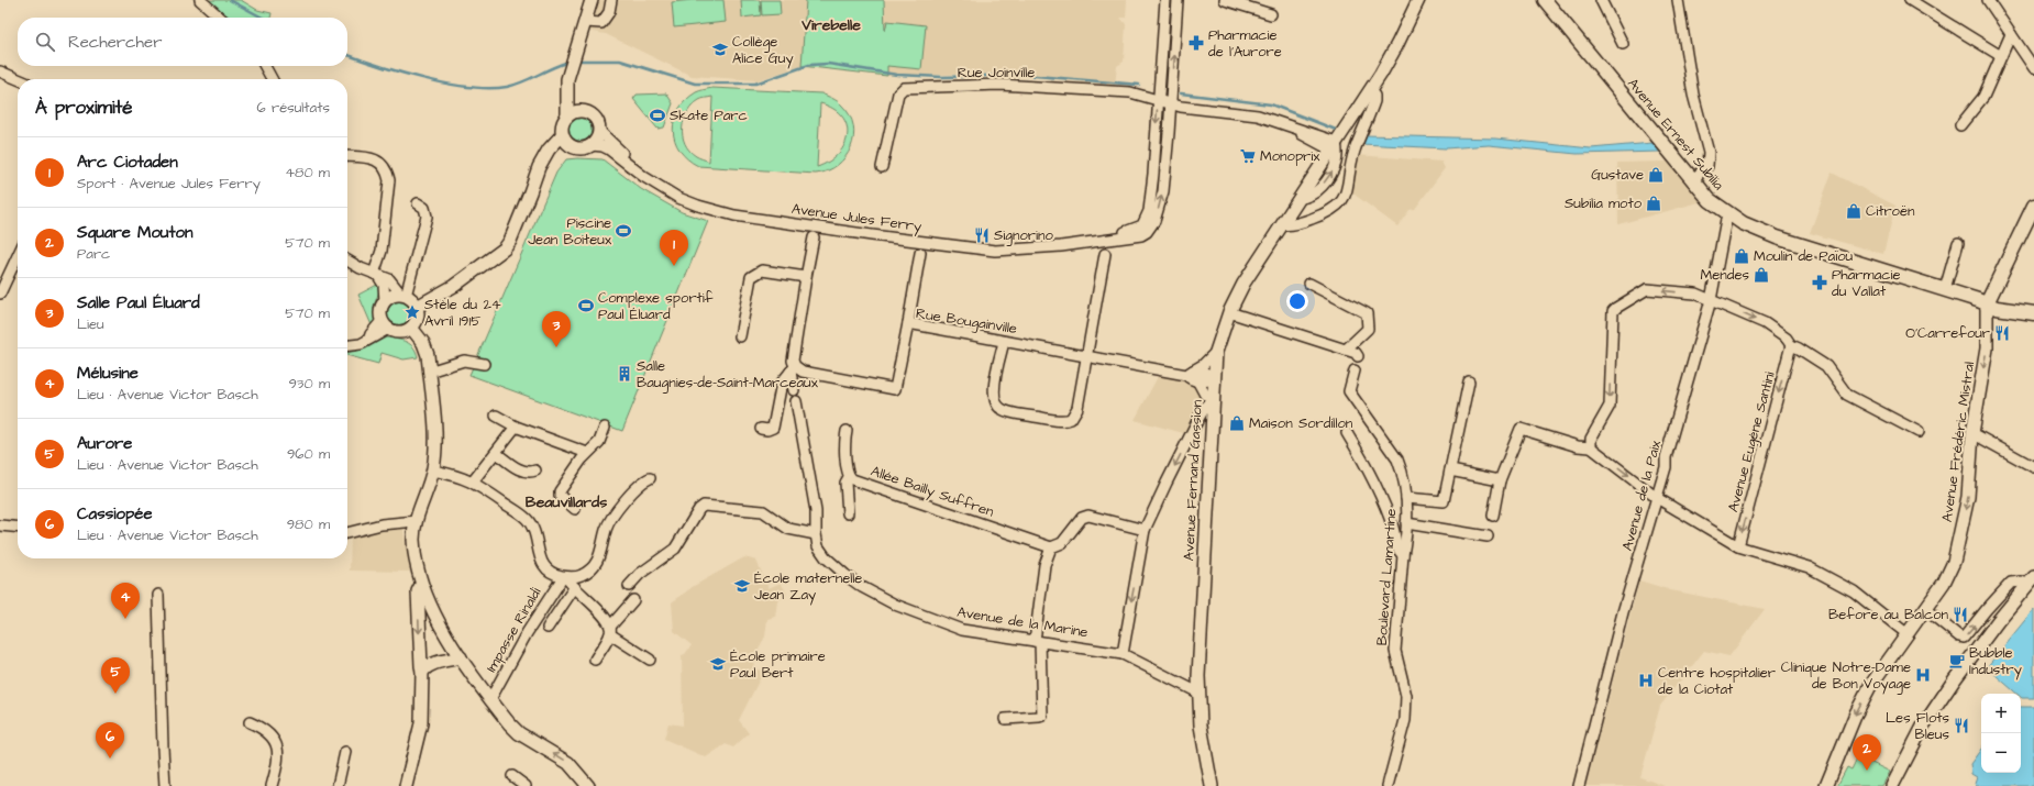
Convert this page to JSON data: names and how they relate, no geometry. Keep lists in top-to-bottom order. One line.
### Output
{"streets":{"main road":["Avenue Ernest Subilia"],"street":["Rue Joinville","Avenue Jules Ferry","Rue Bougainville","Avenue Eugène Santini","Avenue Frédéric Mistral","Avenue Fernand Gassion","Allée Bailly Suffren","Avenue de la Paix","Boulevard Lamartine","Avenue de la Marine","Impasse Rinaldi"]},"crossings":[["Rue Joinville","Avenue Jules Ferry"],["Rue Joinville","Avenue Fernand Gassion"],["Avenue Ernest Subilia","Avenue Frédéric Mistral"],["Avenue Ernest Subilia","Avenue de la Paix"],["Rue Bougainville","Avenue Fernand Gassion"],["Avenue Fernand Gassion","Avenue de la Marine"]],"one_way":["Avenue Eugène Santini"],"districts":["Virebelle","Beauvillards"],"places":{"pharmacy":["Pharmacie de l'Aurore","Pharmacie du Vallat"],"school or university":["Collège Alice Guy","École maternelle Jean Zay","École primaire Paul Bert"],"sports":["Skate Parc","Piscine Jean Boiteux","Complexe sportif Paul Éluard"],"supermarket":["Monoprix"],"shop":["Gustave","Subilia moto","Citroën","Moulin de Païou","Mendes","Maison Sordillon"],"restaurant":["Signorino","O'Carrefour","Before au Balcon","Les Flots Bleus"],"place":["Stèle du 24 Avril 1915"],"building":["Salle Baugnies-de-Saint-Marceaux"],"cafe":["Bubble Industry"],"hospital":["Clinique Notre-Dame de Bon Voyage","Centre hospitalier de la Ciotat"]},"page":{"search":"Rechercher","heading":["À proximité","6 résultats"],"list":[{"mark":"1","name":"Arc Ciotaden","note":"Sport · Avenue Jules Ferry","value":"480 m"},{"mark":"2","name":"Square Mouton","note":"Parc","value":"570 m"},{"mark":"3","name":"Salle Paul Éluard","note":"Lieu","value":"570 m"},{"mark":"4","name":"Mélusine","note":"Lieu · Avenue Victor Basch","value":"930 m"},{"mark":"5","name":"Aurore","note":"Lieu · Avenue Victor Basch","value":"960 m"},{"mark":"6","name":"Cassiopée","note":"Lieu · Avenue Victor Basch","value":"980 m"}],"pins":["1","3","4","5","6","2"],"map_buttons":["+","−"]}}
